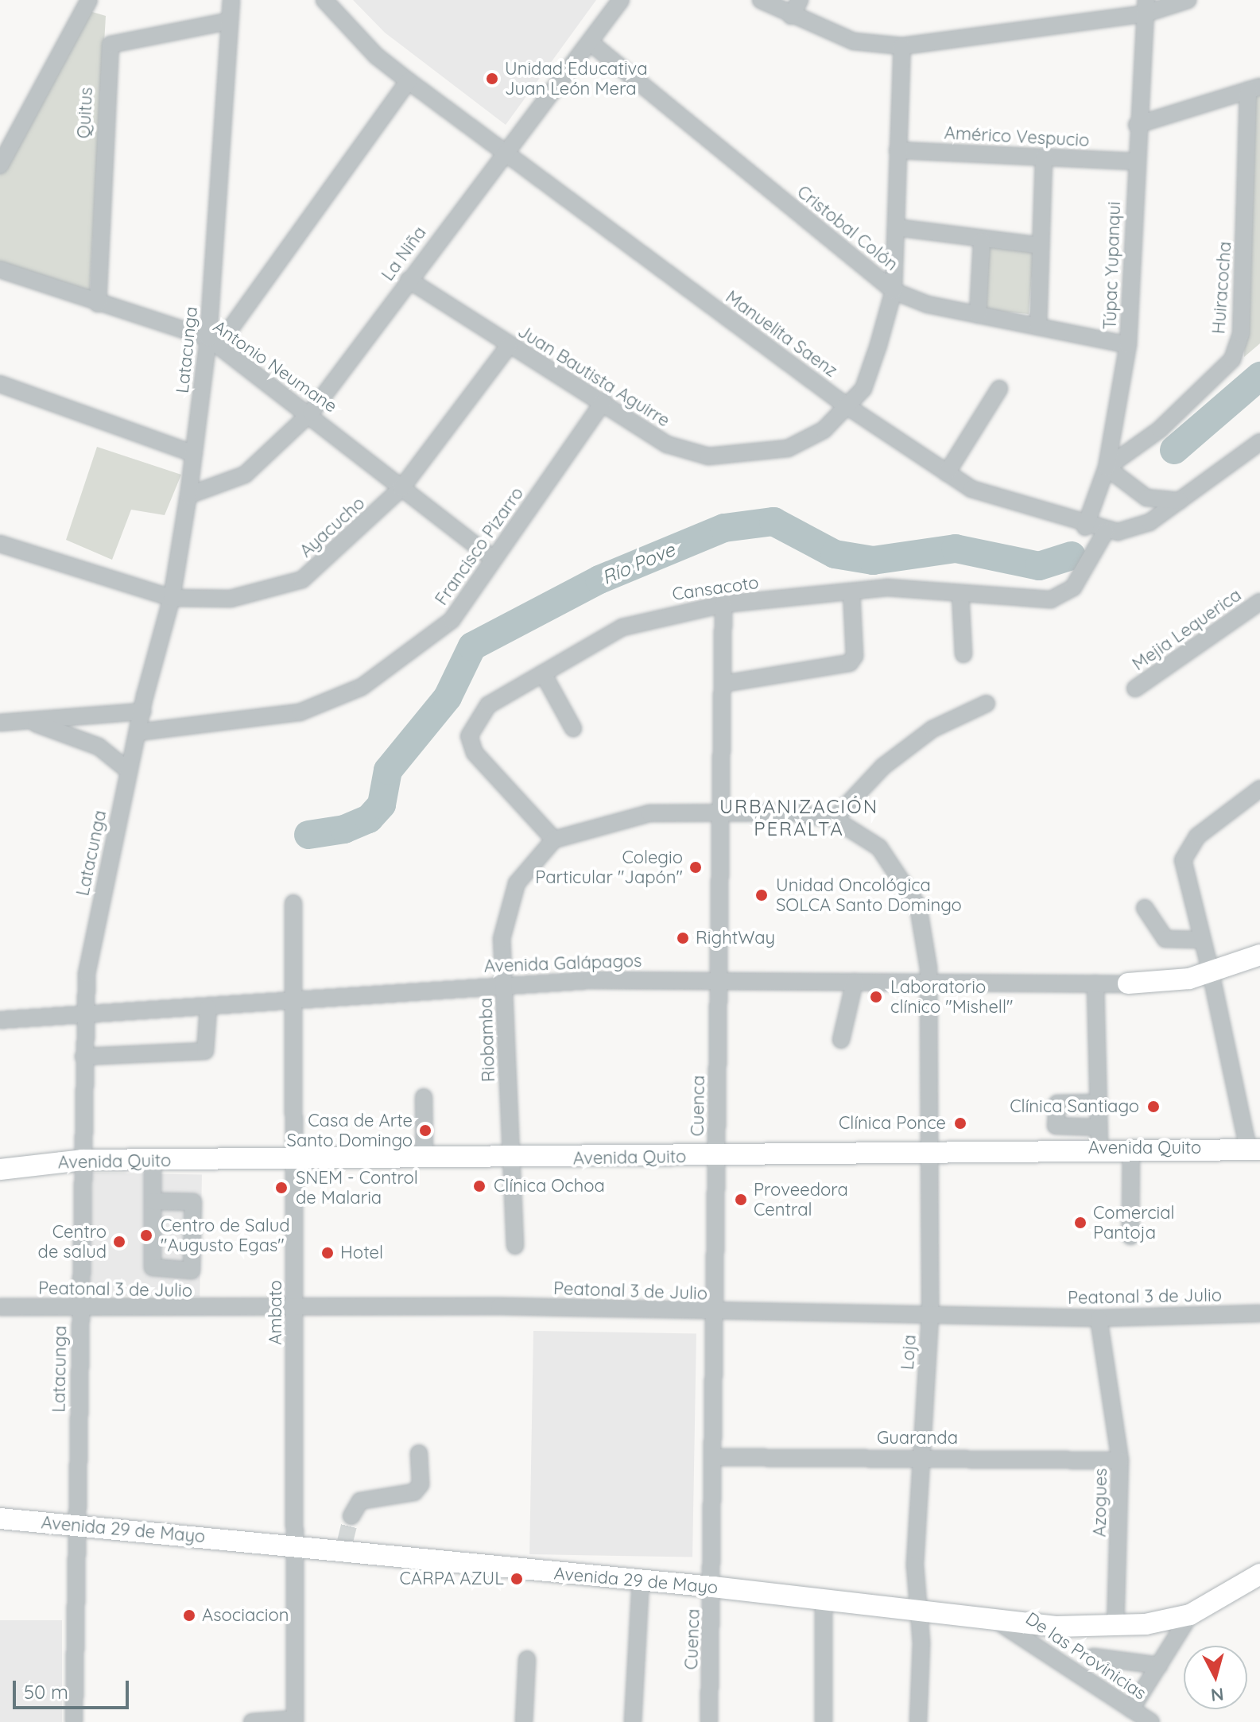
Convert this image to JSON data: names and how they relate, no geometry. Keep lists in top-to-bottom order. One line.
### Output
{"streets":{"main road":["Avenida Quito","Avenida 29 de Mayo"],"street":["Quitus","Américo Vespucio","Cristobal Colón","La Niña","Túpac Yupanqui","Huiracocha","Manuelita Saenz","Latacunga","Antonio Neumane","Juan Bautista Aguirre","Ayacucho","Francisco Pizarro","Cansacoto","Mejia Lequerica","Avenida Galápagos","Riobamba","Cuenca","Peatonal 3 de Julio","Ambato","Loja","Guaranda","Azogues","De las Provinicias"]},"crossings":[["Quitus","Latacunga"],["Quitus","Antonio Neumane"],["Américo Vespucio","Túpac Yupanqui"],["Américo Vespucio","Juan Bautista Aguirre"],["Cristobal Colón","La Niña"],["Cristobal Colón","Túpac Yupanqui"],["Cristobal Colón","Juan Bautista Aguirre"],["La Niña","Manuelita Saenz"],["La Niña","Latacunga"],["La Niña","Antonio Neumane"],["La Niña","Juan Bautista Aguirre"],["Túpac Yupanqui","Huiracocha"],["Túpac Yupanqui","Manuelita Saenz"],["Manuelita Saenz","Juan Bautista Aguirre"],["Manuelita Saenz","Cansacoto"],["Latacunga","Antonio Neumane"],["Latacunga","Ayacucho"],["Latacunga","Francisco Pizarro"],["Latacunga","Avenida Galápagos"],["Latacunga","Avenida Quito"],["Latacunga","Peatonal 3 de Julio"],["Latacunga","Avenida 29 de Mayo"],["Antonio Neumane","Ayacucho"],["Antonio Neumane","Francisco Pizarro"],["Juan Bautista Aguirre","Ayacucho"],["Juan Bautista Aguirre","Francisco Pizarro"],["Cansacoto","Riobamba"],["Cansacoto","Cuenca"],["Avenida Galápagos","Riobamba"],["Avenida Galápagos","Cuenca"],["Avenida Galápagos","Ambato"],["Avenida Galápagos","Loja"],["Riobamba","Avenida Quito"],["Cuenca","Avenida Quito"],["Cuenca","Peatonal 3 de Julio"],["Cuenca","Guaranda"],["Cuenca","Avenida 29 de Mayo"],["Avenida Quito","Ambato"],["Avenida Quito","Loja"],["Peatonal 3 de Julio","Ambato"],["Peatonal 3 de Julio","Loja"],["Peatonal 3 de Julio","Azogues"],["Ambato","Avenida 29 de Mayo"],["Loja","Guaranda"],["Loja","Avenida 29 de Mayo"],["Guaranda","Azogues"],["Azogues","Avenida 29 de Mayo"],["Avenida 29 de Mayo","De las Provinicias"]],"districts":["URBANIZACIÓN PERALTA"],"water":["Río Pove"],"places":["Unidad Educativa Juan León Mera","Colegio Particular \"Japón\"","Unidad Oncológica SOLCA Santo Domingo","RightWay","Laboratorio clínico \"Mishell\"","Clínica Santiago","Clínica Ponce","Casa de Arte Santo Domingo","Clínica Ochoa","SNEM - Control de Malaria","Proveedora Central","Comercial Pantoja","Centro de Salud \"Augusto Egas\"","Centro de salud","Hotel","CARPA AZUL","Asociacion"],"scale_bar":"50 m","north":"bottom"}
